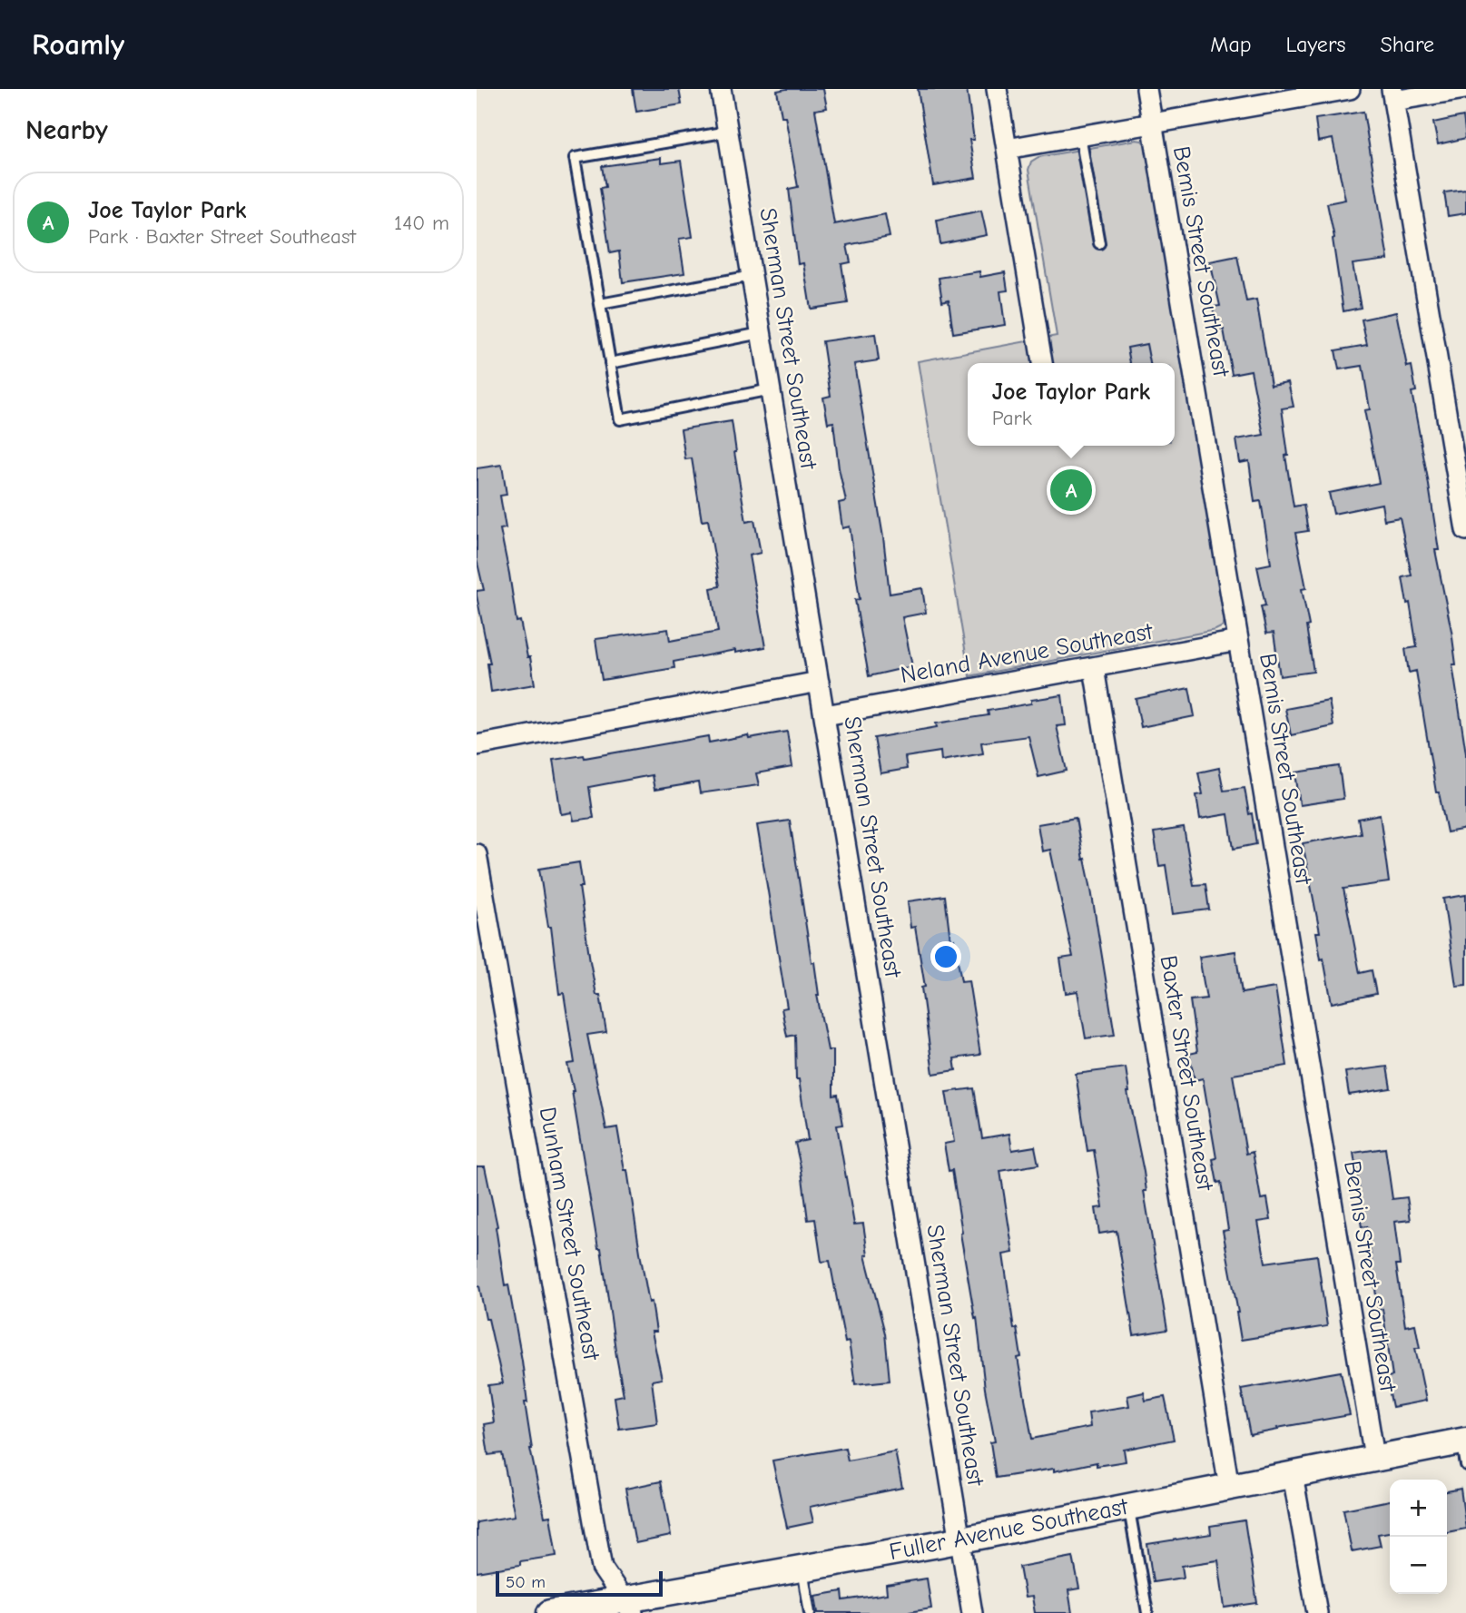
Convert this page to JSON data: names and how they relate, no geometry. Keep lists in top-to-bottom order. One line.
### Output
{"streets":{"main road":["Fuller Avenue Southeast"],"street":["Bemis Street Southeast","Sherman Street Southeast","Neland Avenue Southeast","Baxter Street Southeast","Dunham Street Southeast"]},"crossings":[["Bemis Street Southeast","Neland Avenue Southeast"],["Bemis Street Southeast","Fuller Avenue Southeast"],["Sherman Street Southeast","Neland Avenue Southeast"],["Sherman Street Southeast","Fuller Avenue Southeast"],["Neland Avenue Southeast","Baxter Street Southeast"],["Baxter Street Southeast","Fuller Avenue Southeast"],["Dunham Street Southeast","Fuller Avenue Southeast"]],"scale_bar":"50 m","page":{"header":"Roamly","nav":["Map","Layers","Share"],"heading":"Nearby","list":[{"mark":"A","name":"Joe Taylor Park","note":"Park · Baxter Street Southeast","value":"140 m"}],"popup":["Joe Taylor Park","Park"],"pins":"A","map_buttons":["+","−"],"scale":"50 m"}}
